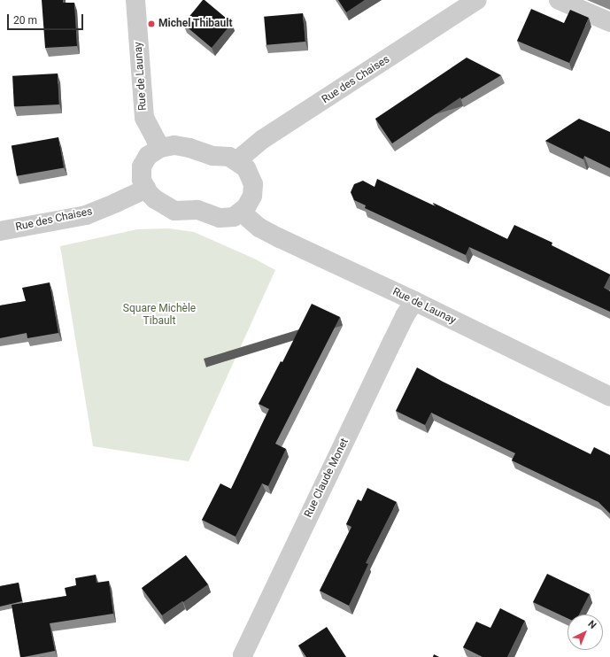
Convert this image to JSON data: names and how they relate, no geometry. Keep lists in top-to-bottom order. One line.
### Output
{"streets":{"street":["Rue de Launay","Rue des Chaises","Rue Claude Monet"]},"crossings":[["Rue de Launay","Rue Claude Monet"]],"parks":["Square Michèle Tibault"],"places":["Michel Thibault"],"scale_bar":"20 m","north":"top right"}
